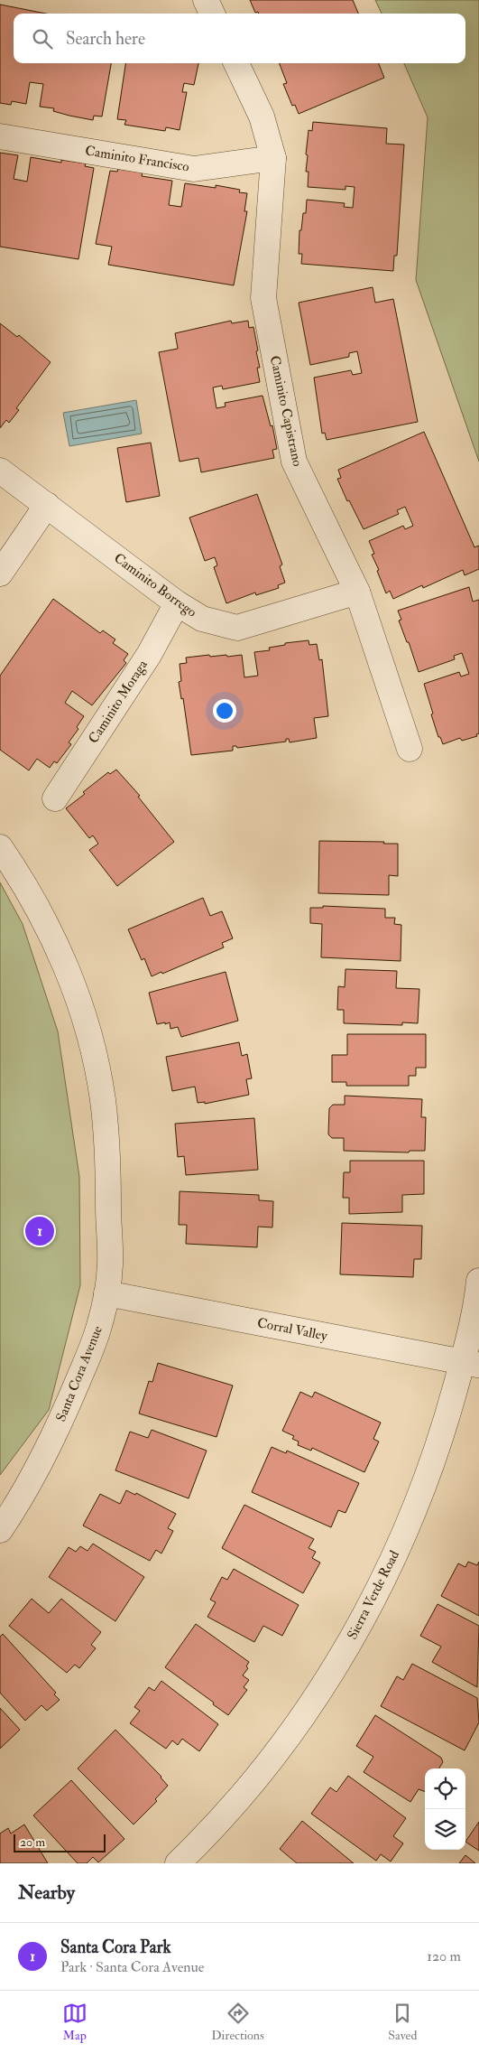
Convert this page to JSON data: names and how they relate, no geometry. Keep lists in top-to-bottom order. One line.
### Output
{"streets":{"street":["Caminito Francisco","Caminito Capistrano","Caminito Borrego","Caminito Moraga","Corral Valley","Santa Cora Avenue","Sierra Verde Road"]},"crossings":[["Caminito Francisco","Caminito Capistrano"],["Caminito Capistrano","Caminito Borrego"],["Caminito Borrego","Caminito Moraga"],["Corral Valley","Santa Cora Avenue"],["Corral Valley","Sierra Verde Road"]],"scale_bar":"20 m","page":{"search":"Search here","pins":"1","scale":"20 m","heading":"Nearby","list":[{"mark":"1","name":"Santa Cora Park","note":"Park · Santa Cora Avenue","value":"120 m"}],"nav":["Map","Directions","Saved"]}}
